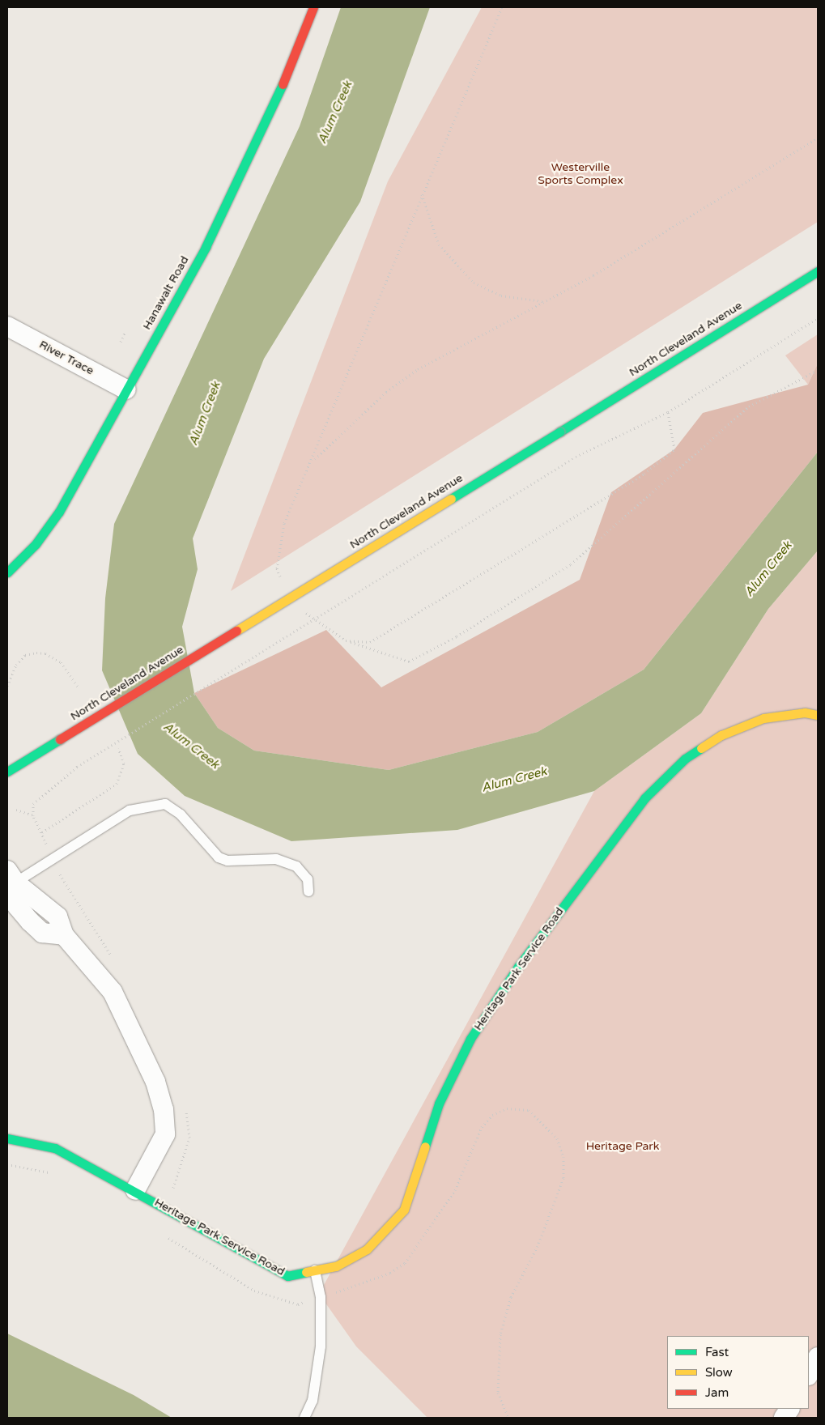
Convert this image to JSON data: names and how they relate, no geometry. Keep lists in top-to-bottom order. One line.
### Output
{"streets":{"street":["Hanawalt Road","North Cleveland Avenue","River Trace","Heritage Park Service Road"]},"crossings":[["Hanawalt Road","River Trace"]],"water":["Alum Creek"],"parks":["Westerville Sports Complex","Heritage Park"],"legend":["Fast","Slow","Jam"]}
